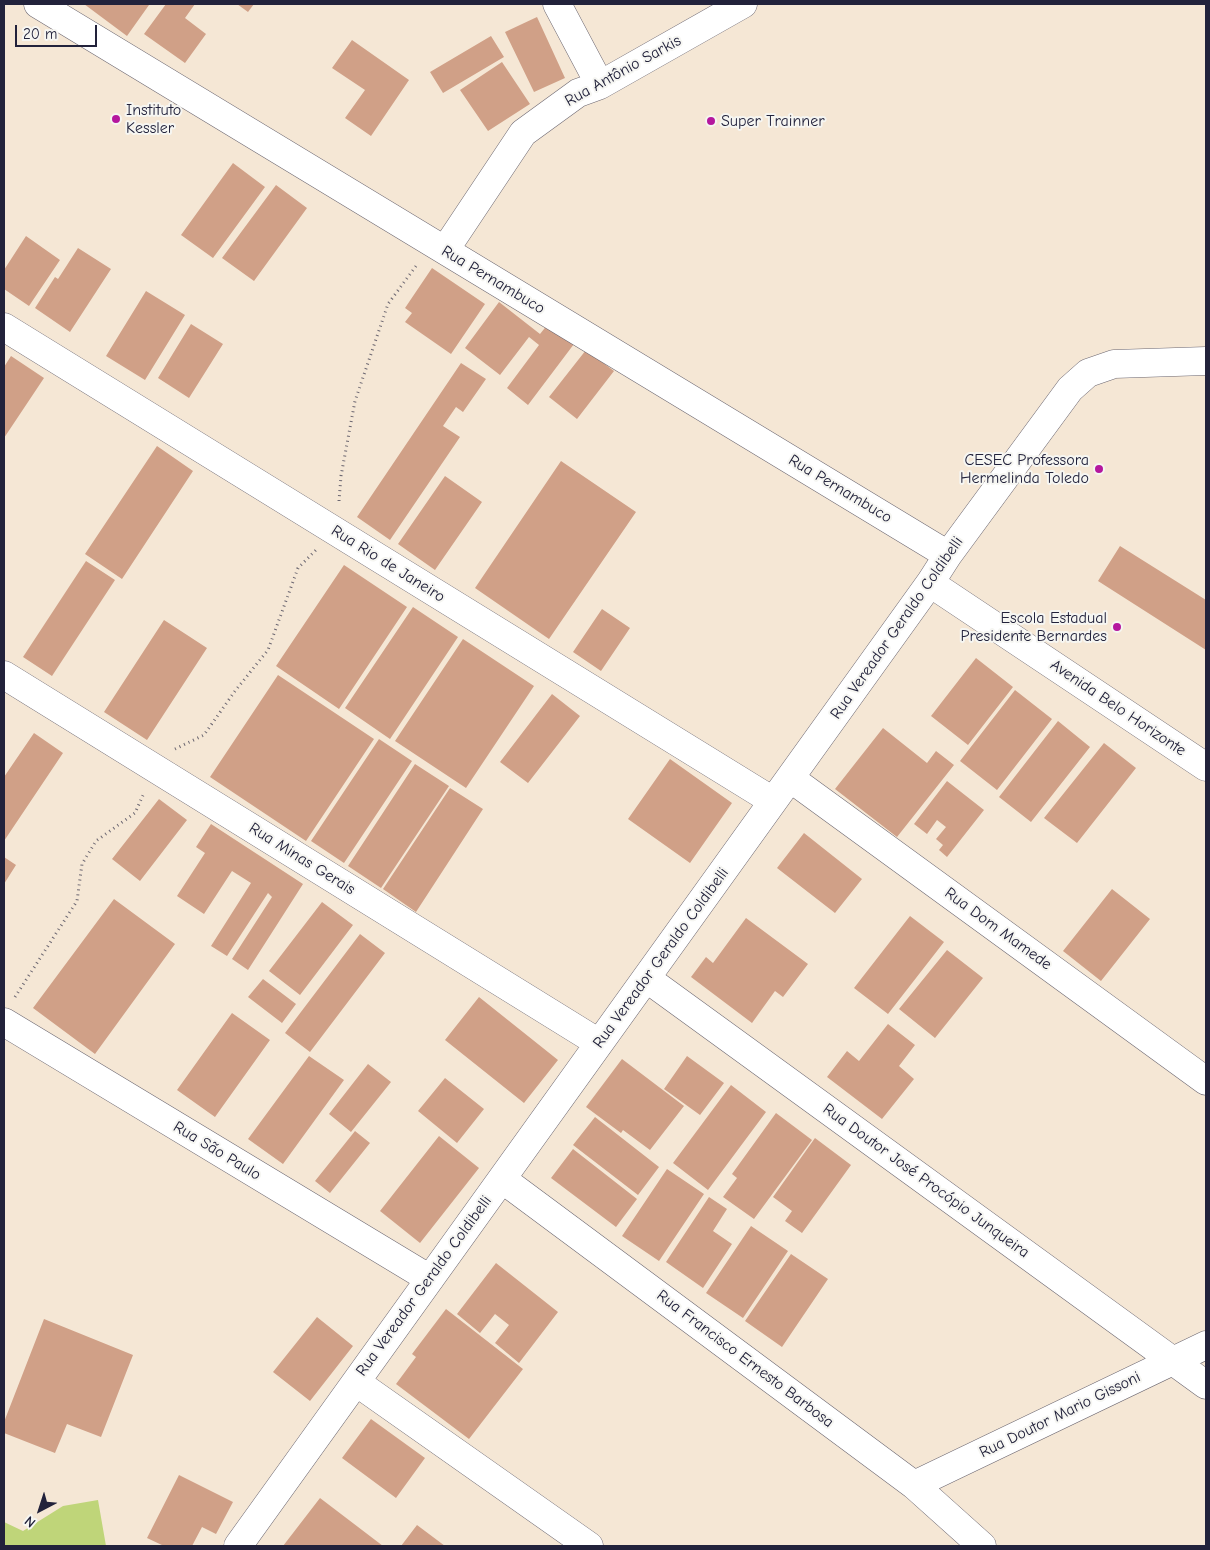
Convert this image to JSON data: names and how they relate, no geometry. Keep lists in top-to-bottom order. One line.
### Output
{"streets":{"street":["Rua Antônio Sarkis","Rua Pernambuco","Rua Rio de Janeiro","Rua Vereador Geraldo Coldibelli","Avenida Belo Horizonte","Rua Minas Gerais","Rua Dom Mamede","Rua São Paulo","Rua Doutor José Procópio Junqueira","Rua Francisco Ernesto Barbosa","Rua Doutor Mario Gissoni"]},"crossings":[["Rua Antônio Sarkis","Rua Pernambuco"],["Rua Pernambuco","Rua Vereador Geraldo Coldibelli"],["Rua Rio de Janeiro","Rua Vereador Geraldo Coldibelli"],["Rua Vereador Geraldo Coldibelli","Avenida Belo Horizonte"],["Rua Vereador Geraldo Coldibelli","Rua Minas Gerais"],["Rua Vereador Geraldo Coldibelli","Rua Dom Mamede"],["Rua Vereador Geraldo Coldibelli","Rua São Paulo"],["Rua Vereador Geraldo Coldibelli","Rua Doutor José Procópio Junqueira"],["Rua Vereador Geraldo Coldibelli","Rua Francisco Ernesto Barbosa"],["Rua Doutor José Procópio Junqueira","Rua Doutor Mario Gissoni"],["Rua Francisco Ernesto Barbosa","Rua Doutor Mario Gissoni"]],"places":["Instituto Kessler","Super Trainner","CESEC Professora Hermelinda Toledo","Escola Estadual Presidente Bernardes"],"scale_bar":"20 m","north":"bottom left"}
